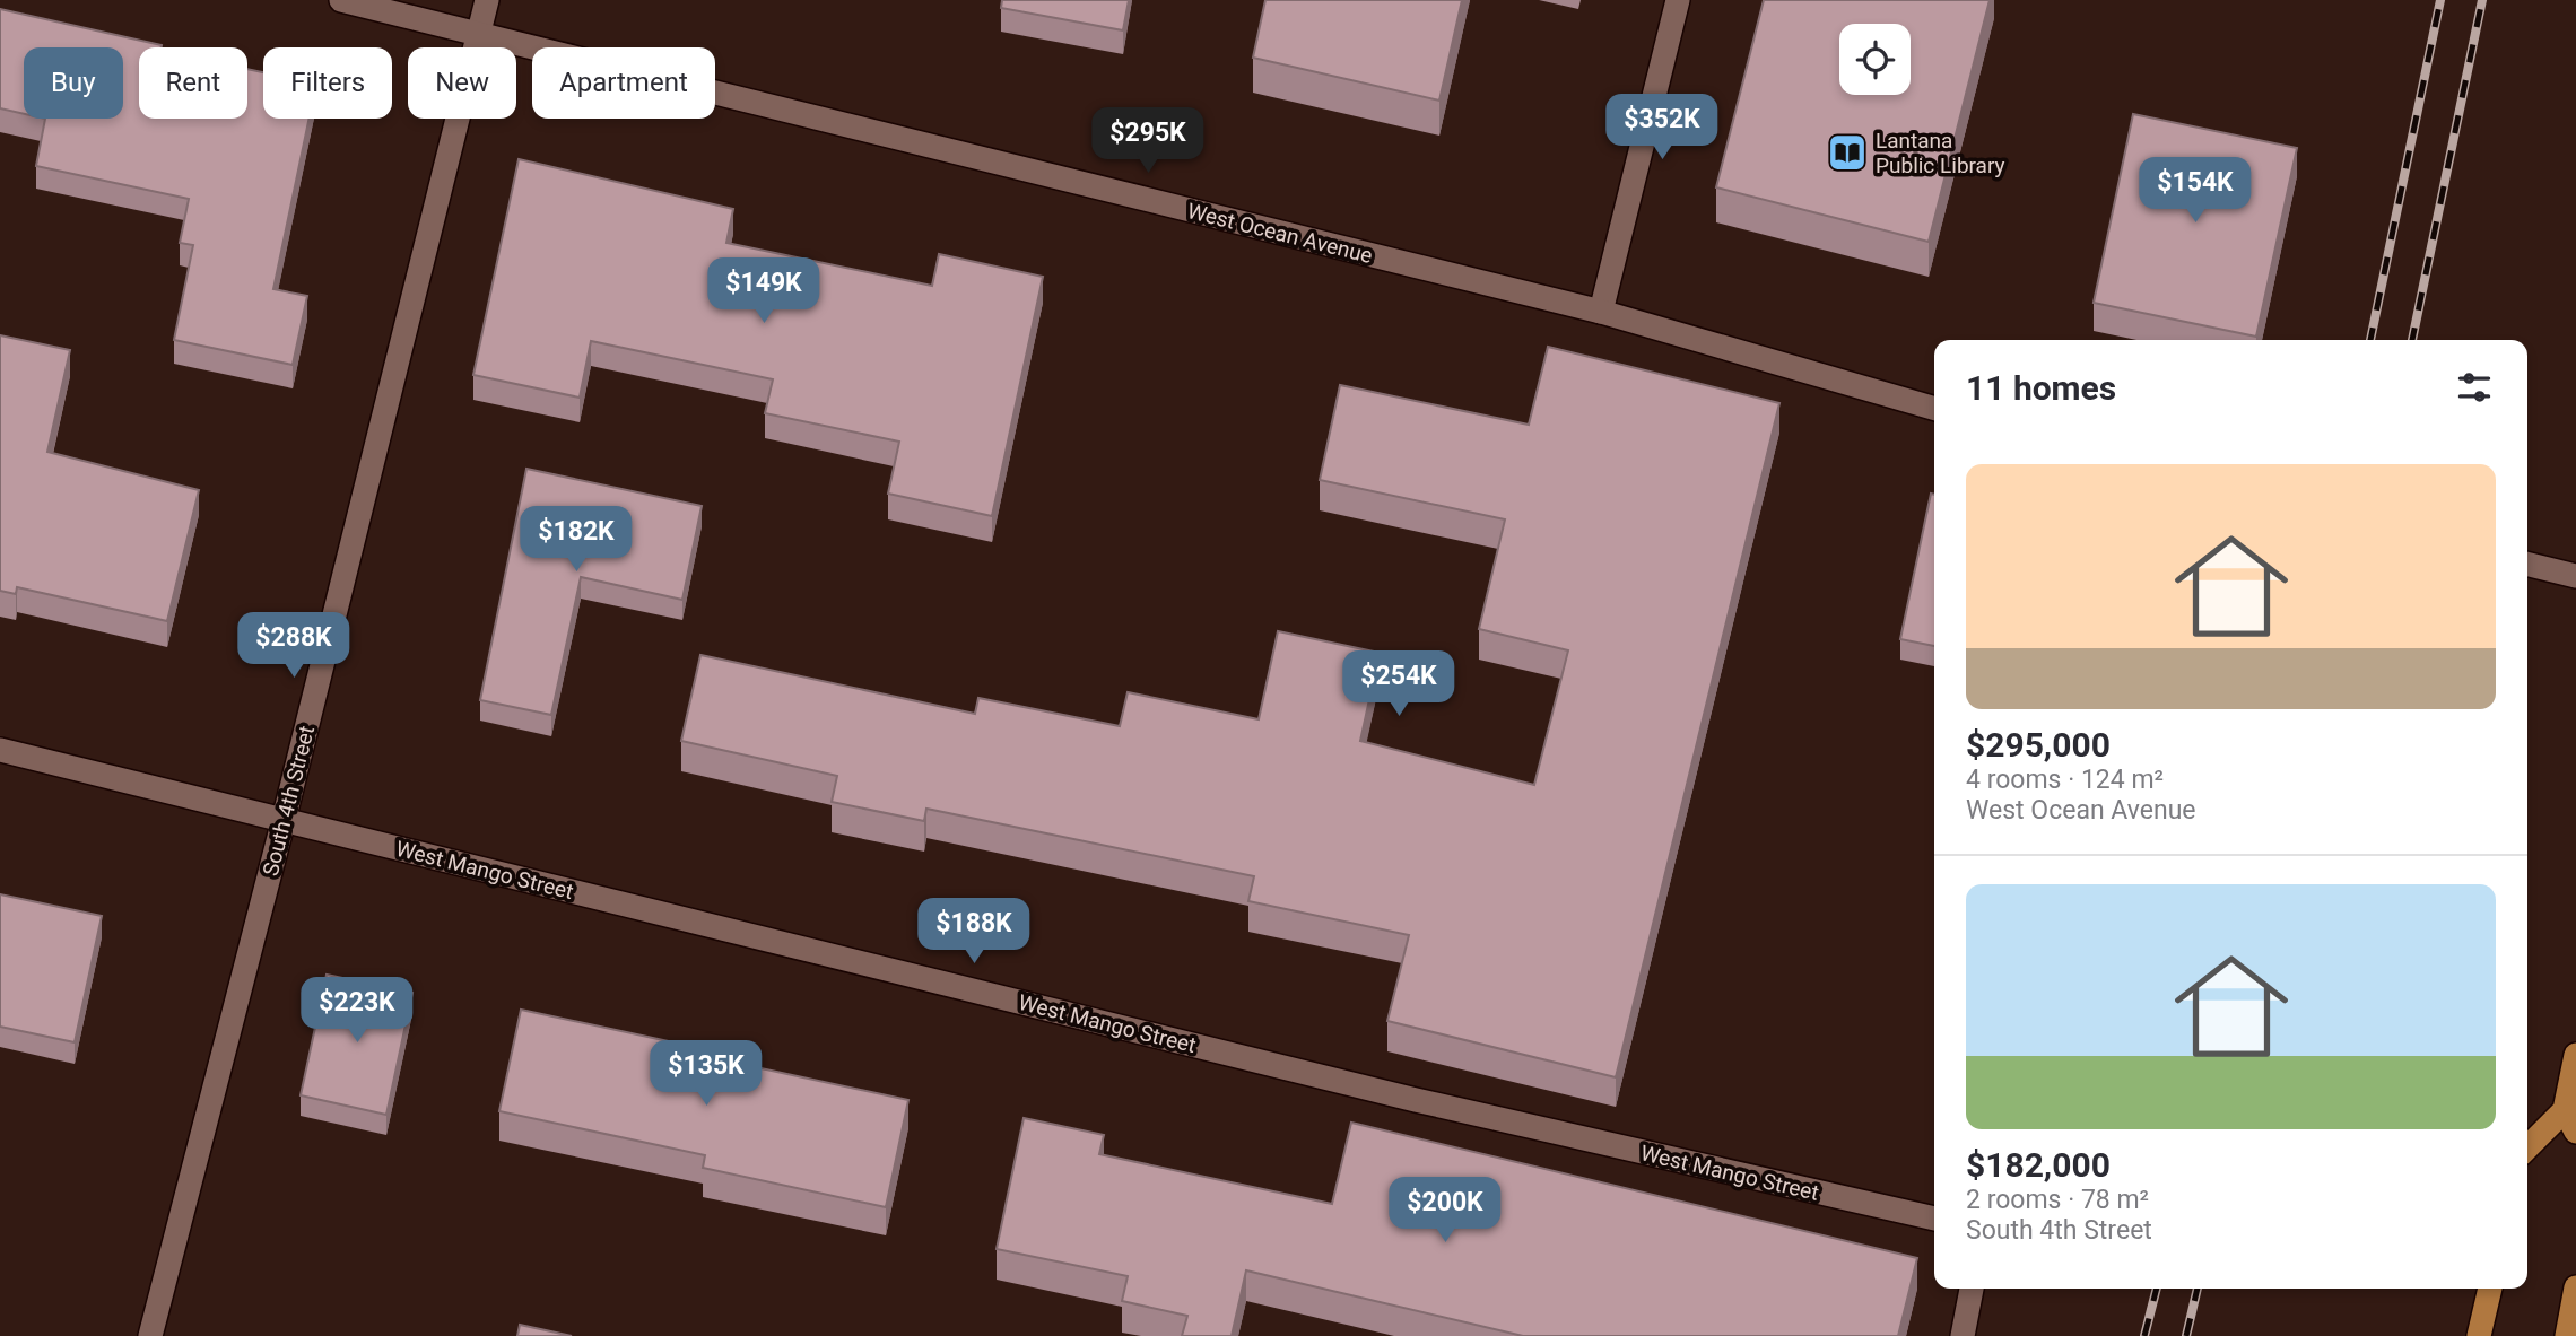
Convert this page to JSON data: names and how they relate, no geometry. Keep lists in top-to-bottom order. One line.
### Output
{"streets":{"street":["West Ocean Avenue","South 4th Street","West Mango Street"]},"crossings":[["West Ocean Avenue","South 4th Street"],["South 4th Street","West Mango Street"]],"places":{"library":["Lantana Public Library"]},"page":{"chip":["Buy","Rent","Filters","New","Apartment"],"price":["$352K","$295K","$154K","$149K","$182K","$288K","$254K","$188K","$223K","$135K","$200K"],"heading":"11 homes","list":[{"name":"$295,000","note":"4 rooms · 124 m² · West Ocean Avenue"},{"name":"$182,000","note":"2 rooms · 78 m² · South 4th Street"}]}}
